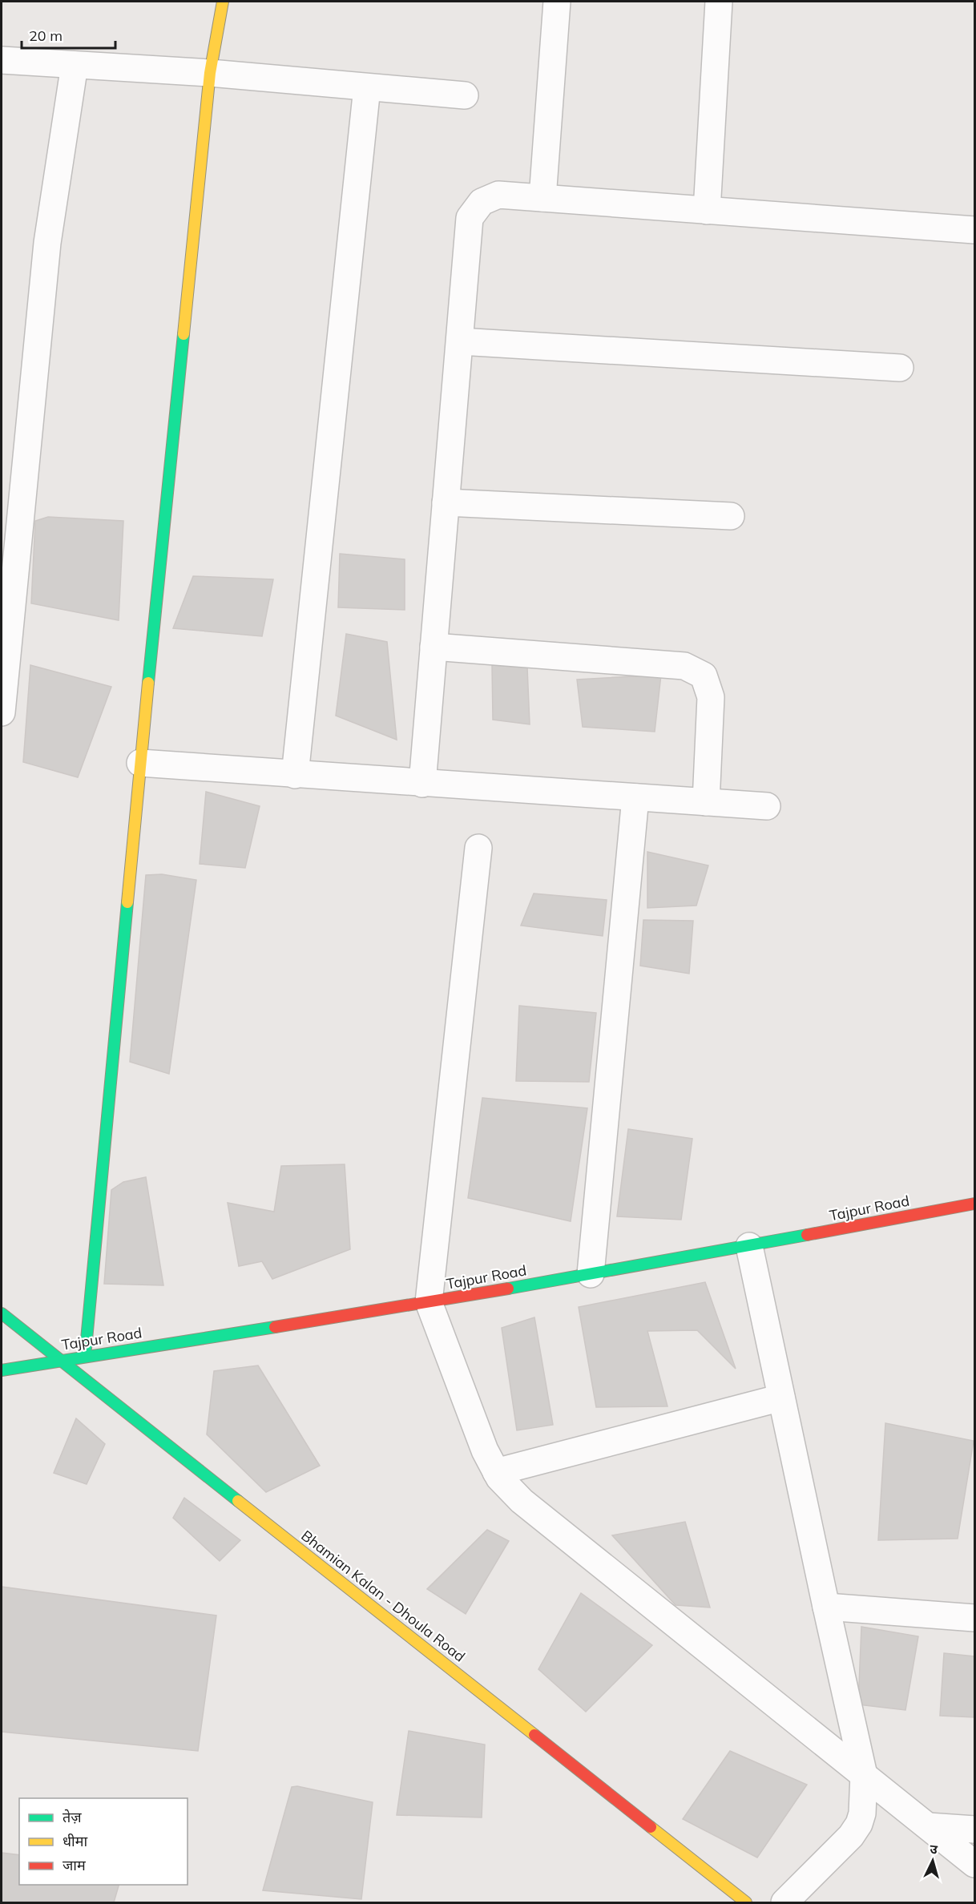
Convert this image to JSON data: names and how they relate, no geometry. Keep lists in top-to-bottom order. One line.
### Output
{"streets":{"street":["Tajpur Road","Bhamian Kalan - Dhoula Road"]},"crossings":[["Tajpur Road","Bhamian Kalan - Dhoula Road"]],"legend":["तेज़","धीमा","जाम"],"scale_bar":"20 m","north":"top"}
